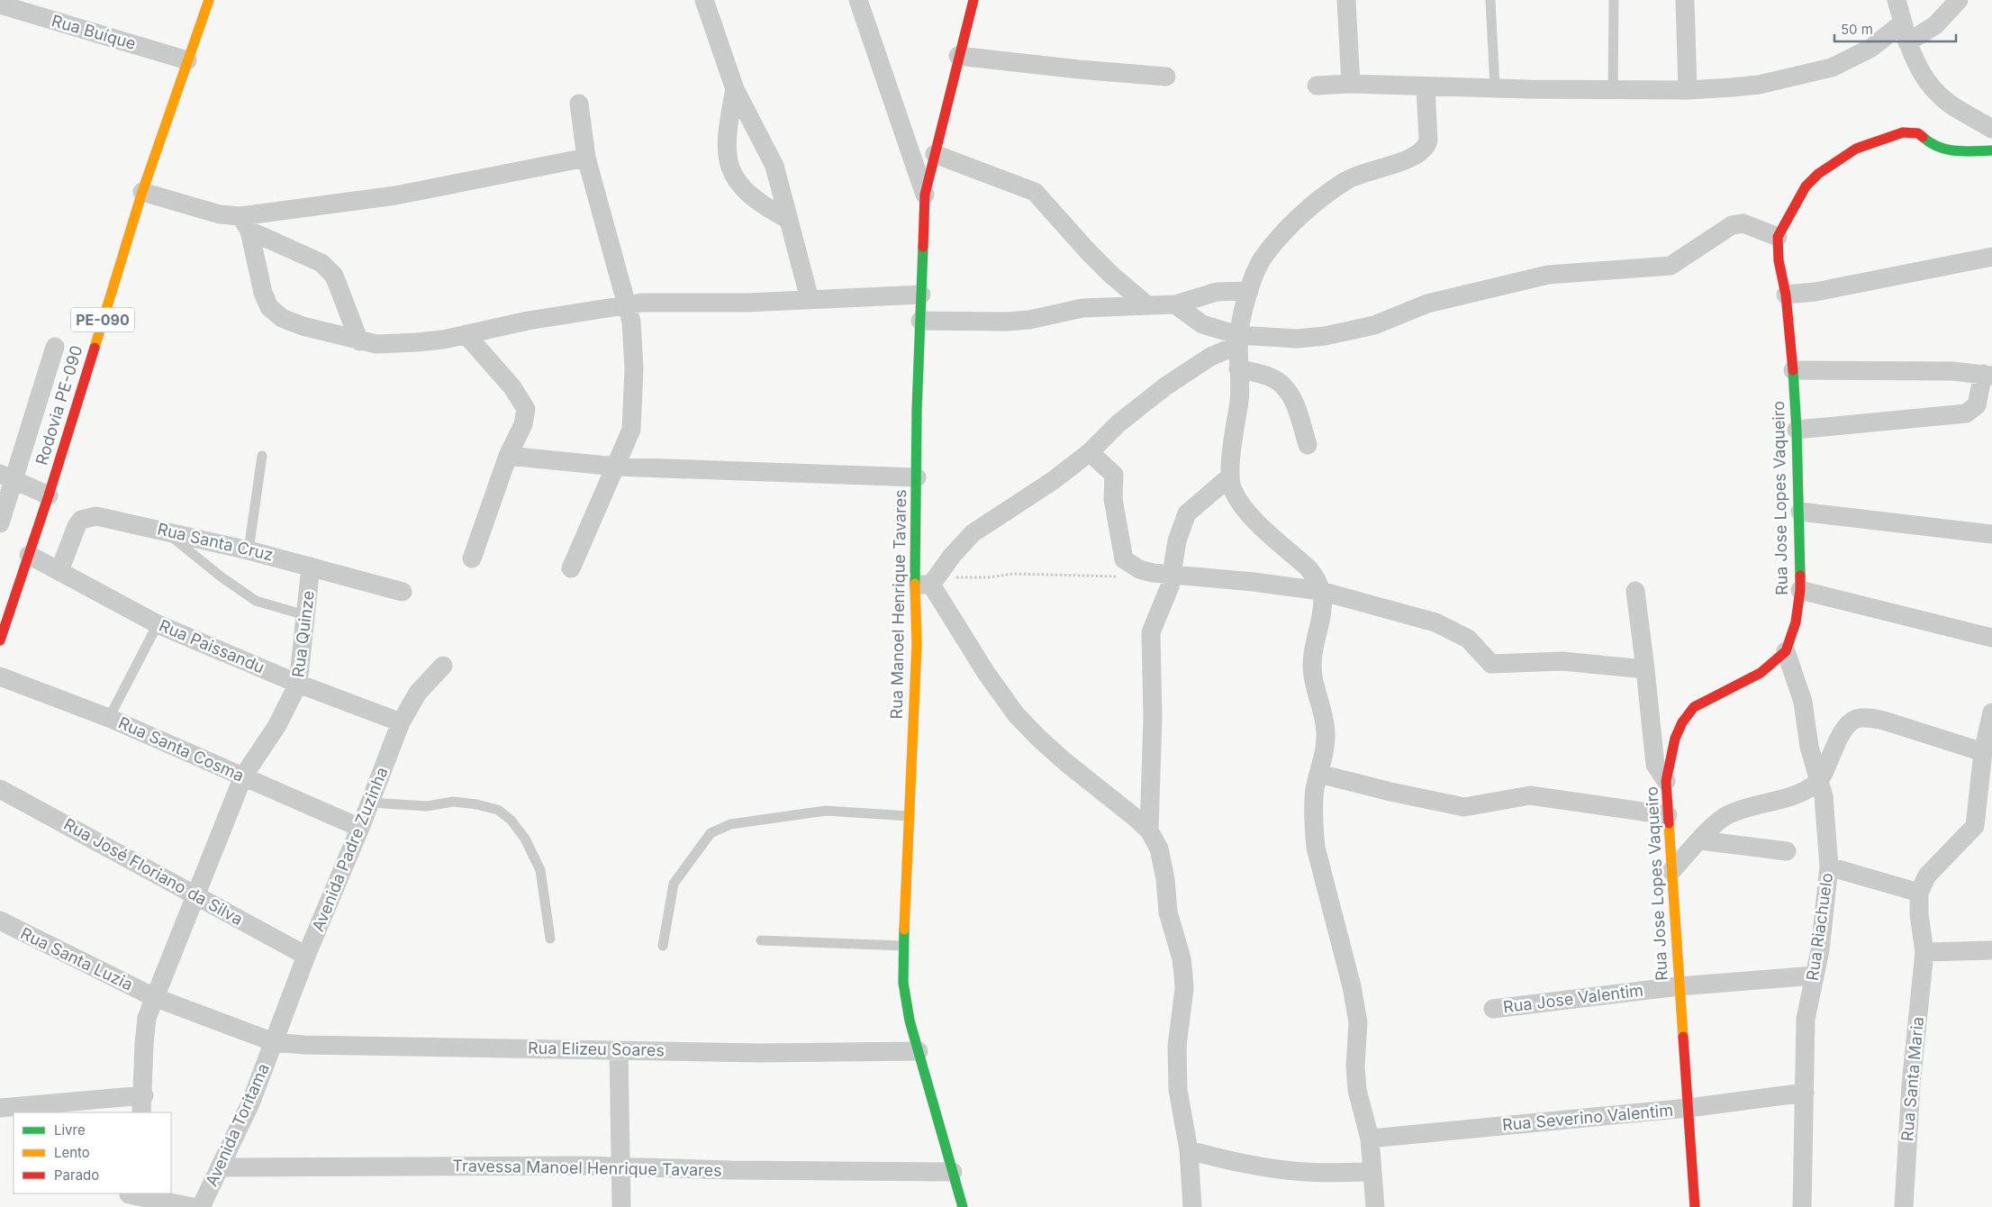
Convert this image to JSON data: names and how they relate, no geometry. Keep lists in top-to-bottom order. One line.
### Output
{"streets":{"street":["Rua Buíque","PE-090","Rodovia PE-090","Rua Jose Lopes Vaqueiro","Rua Santa Cruz","Rua Manoel Henrique Tavares","Rua Quinze","Rua Paissandu","Rua Santa Cosma","Avenida Padre Zuzinha","Rua José Floriano da Silva","Rua Riachuelo","Rua Santa Luzia","Rua Jose Valentim","Rua Elizeu Soares","Rua Santa Maria","Rua Severino Valentim","Avenida Toritama","Travessa Manoel Henrique Tavares"]},"crossings":[["Rua Buíque","Rodovia PE-090"],["Rodovia PE-090","Rua Paissandu"],["Rua Jose Lopes Vaqueiro","Rua Riachuelo"],["Rua Jose Lopes Vaqueiro","Rua Jose Valentim"],["Rua Jose Lopes Vaqueiro","Rua Severino Valentim"],["Rua Santa Cruz","Rua Quinze"],["Rua Santa Cruz","Rua Paissandu"],["Rua Manoel Henrique Tavares","Rua Elizeu Soares"],["Rua Manoel Henrique Tavares","Travessa Manoel Henrique Tavares"],["Rua Quinze","Rua Paissandu"],["Rua Quinze","Rua Santa Cosma"],["Rua Quinze","Rua José Floriano da Silva"],["Rua Paissandu","Avenida Padre Zuzinha"],["Rua Santa Cosma","Avenida Padre Zuzinha"],["Avenida Padre Zuzinha","Rua José Floriano da Silva"],["Avenida Padre Zuzinha","Rua Santa Luzia"],["Avenida Padre Zuzinha","Rua Elizeu Soares"],["Avenida Padre Zuzinha","Avenida Toritama"],["Rua Riachuelo","Rua Jose Valentim"],["Rua Riachuelo","Rua Severino Valentim"],["Rua Santa Luzia","Rua Elizeu Soares"],["Rua Santa Luzia","Avenida Toritama"],["Rua Elizeu Soares","Avenida Toritama"],["Avenida Toritama","Travessa Manoel Henrique Tavares"]],"legend":["Livre","Lento","Parado"],"scale_bar":"50 m"}
